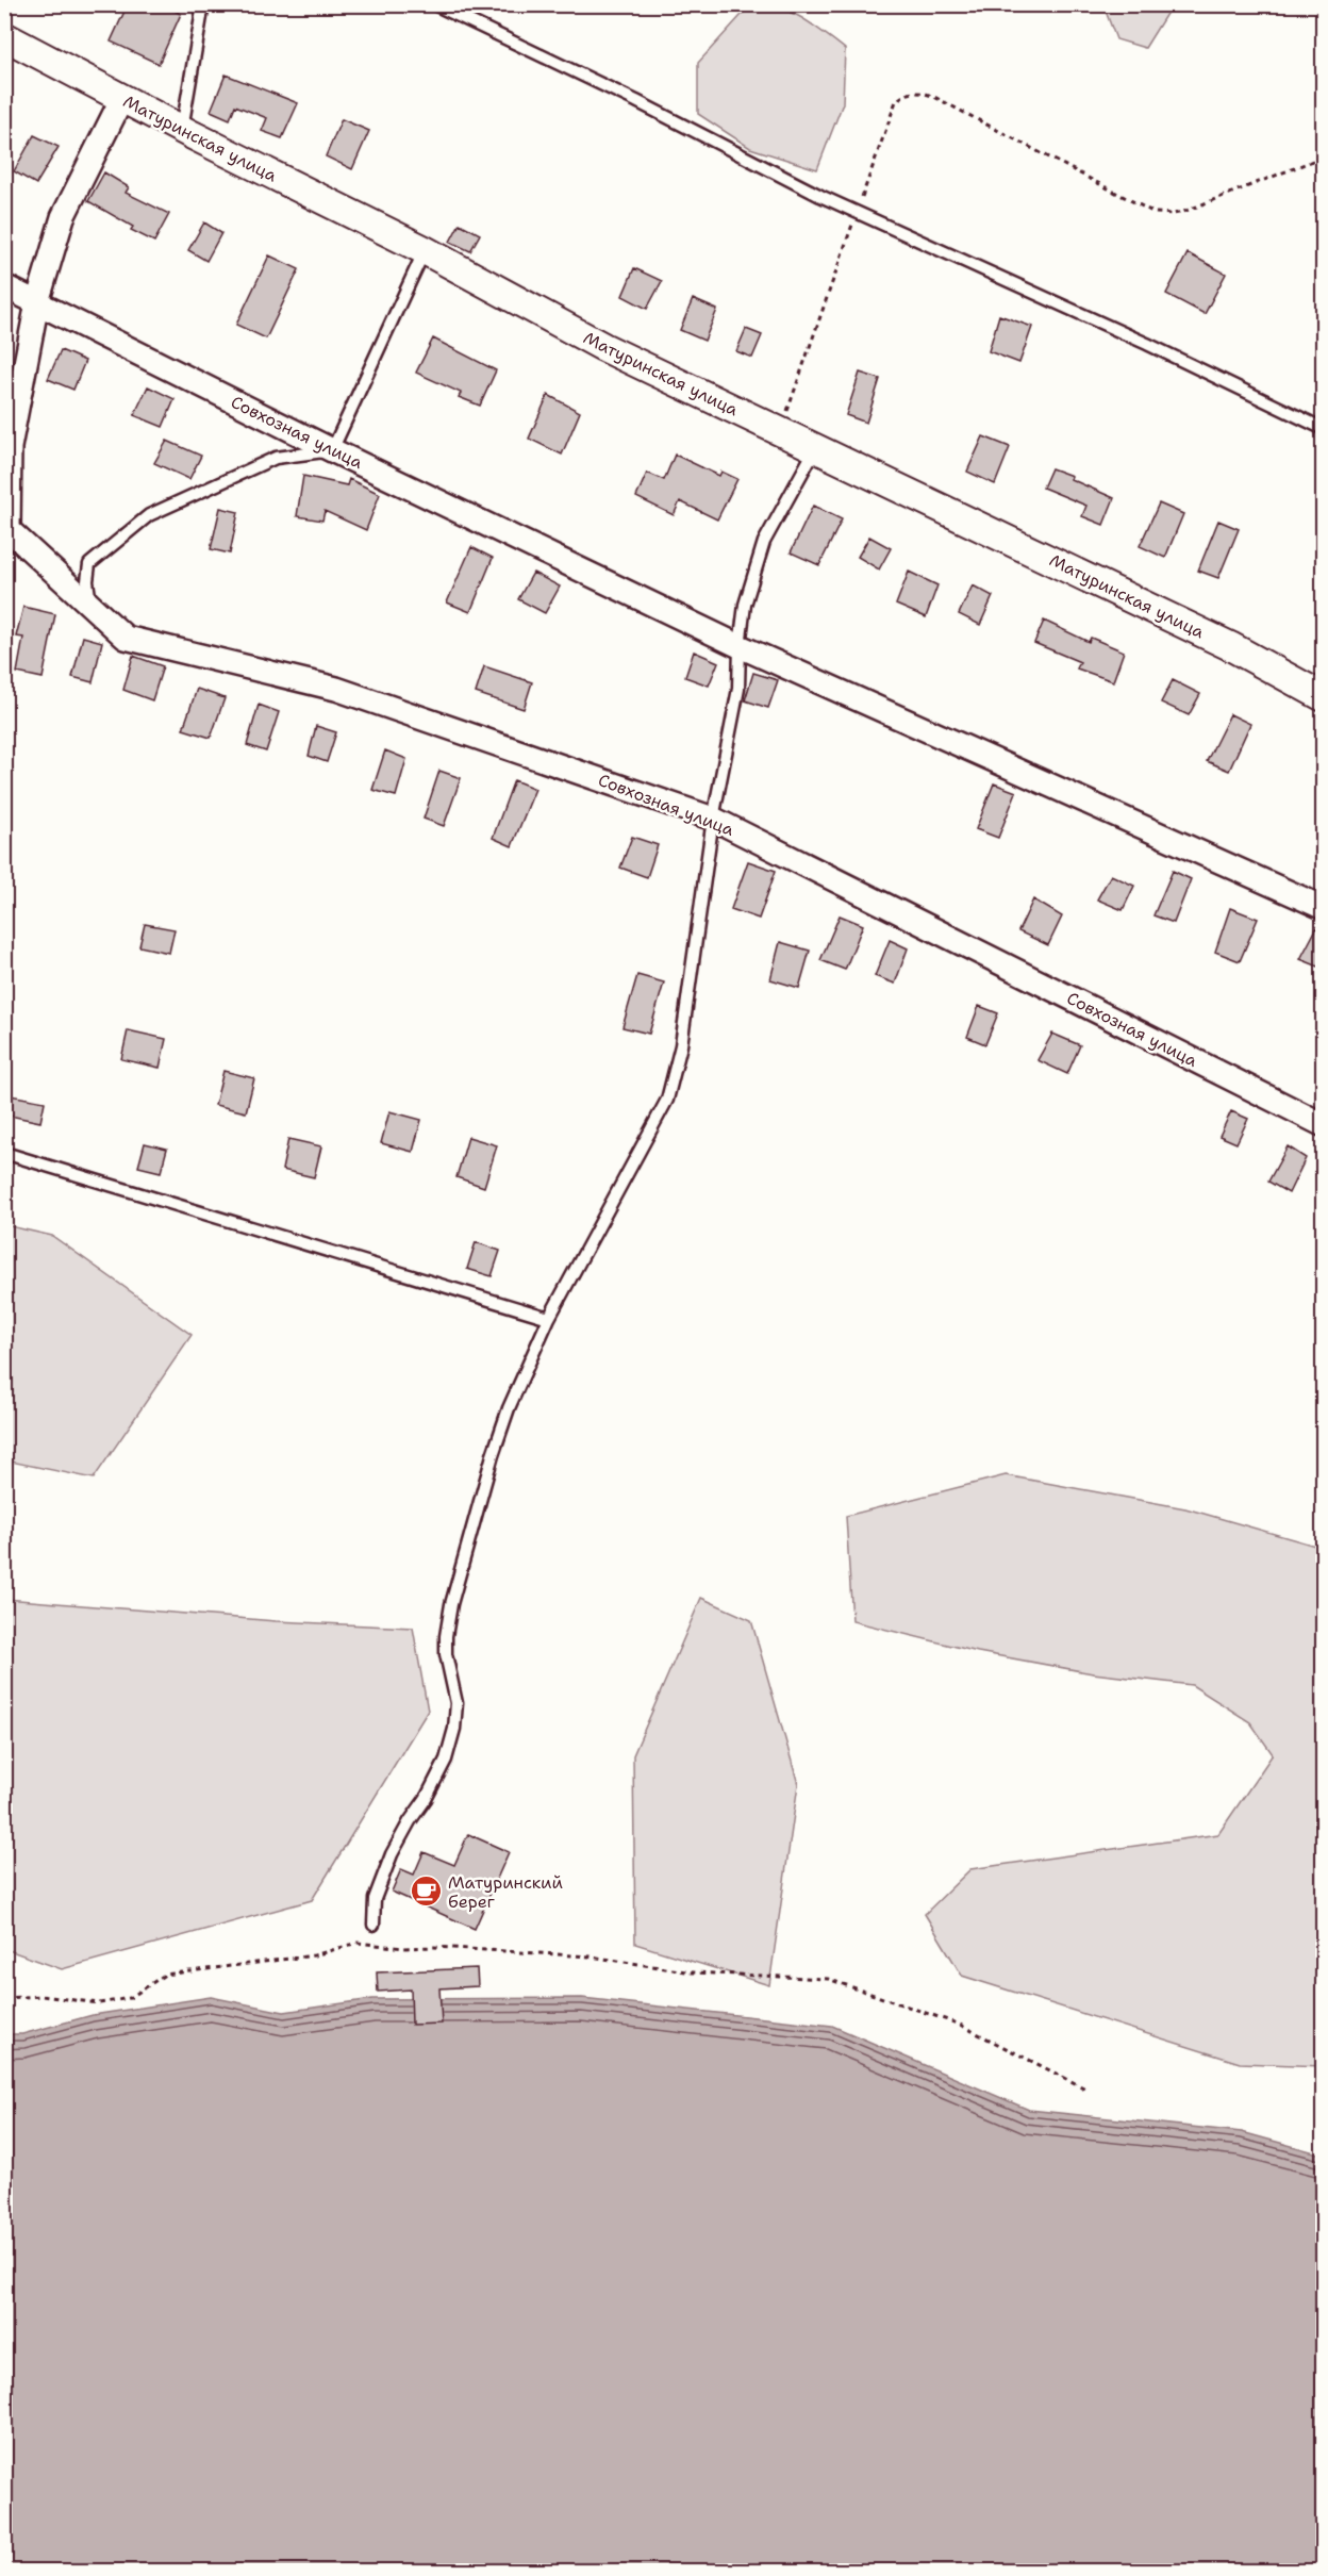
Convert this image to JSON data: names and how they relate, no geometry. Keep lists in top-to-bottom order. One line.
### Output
{"streets":{"street":["Матуринская улица","Совхозная улица"]},"places":{"cafe":["Матуринский берег"]}}
